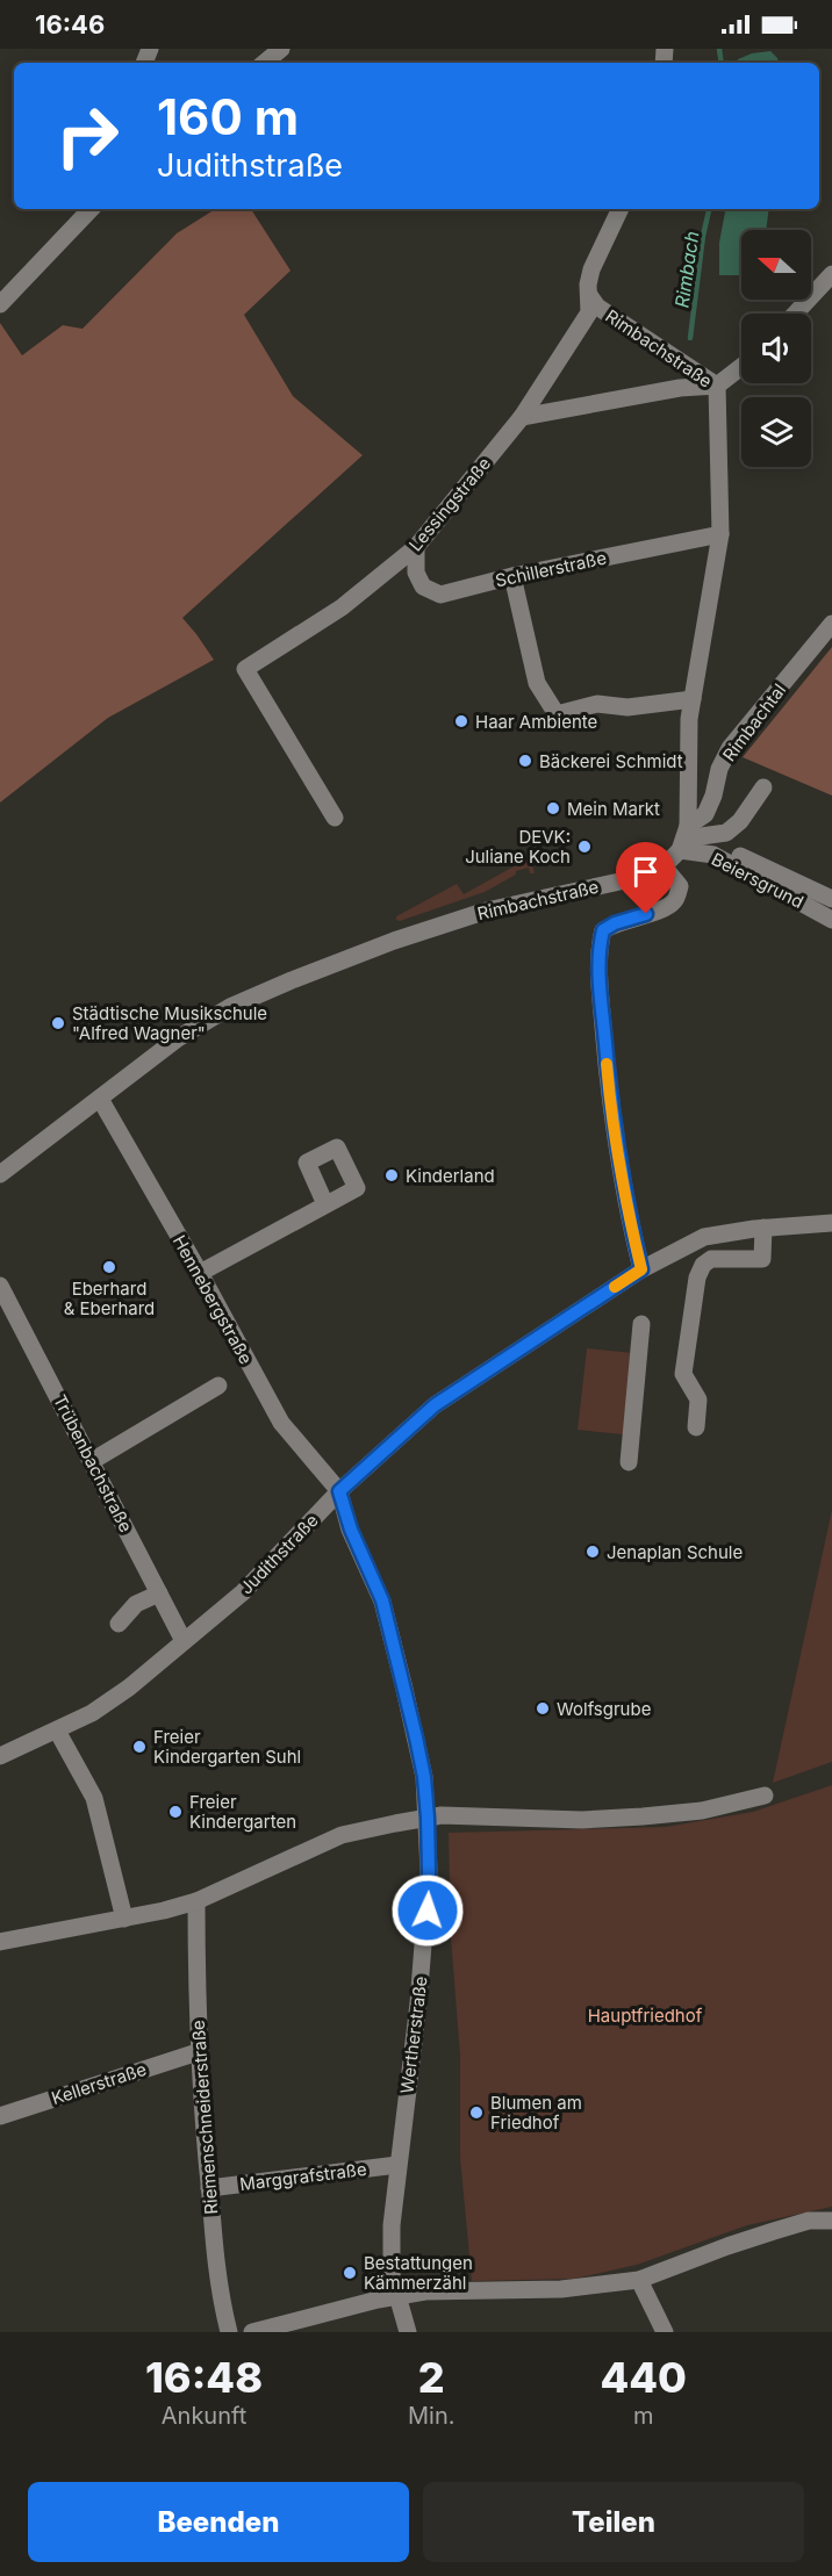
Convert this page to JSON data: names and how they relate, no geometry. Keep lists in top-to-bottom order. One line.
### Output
{"streets":{"street":["Rimbachstraße","Lessingstraße","Schillerstraße","Rimbachtal","Beiersgrund","Hennebergstraße","Trübenbachstraße","Judithstraße","Wertherstraße","Kellerstraße","Riemenschneiderstraße","Marggrafstraße"]},"crossings":[["Rimbachstraße","Lessingstraße"],["Rimbachstraße","Schillerstraße"],["Rimbachstraße","Rimbachtal"],["Rimbachstraße","Beiersgrund"],["Rimbachstraße","Hennebergstraße"],["Lessingstraße","Schillerstraße"],["Rimbachtal","Beiersgrund"],["Hennebergstraße","Judithstraße"],["Hennebergstraße","Wertherstraße"],["Trübenbachstraße","Judithstraße"],["Judithstraße","Wertherstraße"],["Wertherstraße","Marggrafstraße"],["Kellerstraße","Riemenschneiderstraße"],["Riemenschneiderstraße","Marggrafstraße"]],"water":["Rimbach"],"parks":["Hauptfriedhof"],"places":["Haar Ambiente","Bäckerei Schmidt","Mein Markt","DEVK: Juliane Koch","Städtische Musikschule \"Alfred Wagner\"","Kinderland","Eberhard & Eberhard","Jenaplan Schule","Wolfsgrube","Freier Kindergarten Suhl","Freier Kindergarten","Blumen am Friedhof","Bestattungen Kämmerzähl"],"north":"left","page":{"status":"16:46","turn":["160 m","Judithstraße"],"eta":["16:48","Ankunft","2","Min.","440","m"],"buttons":["Beenden","Teilen"]}}
